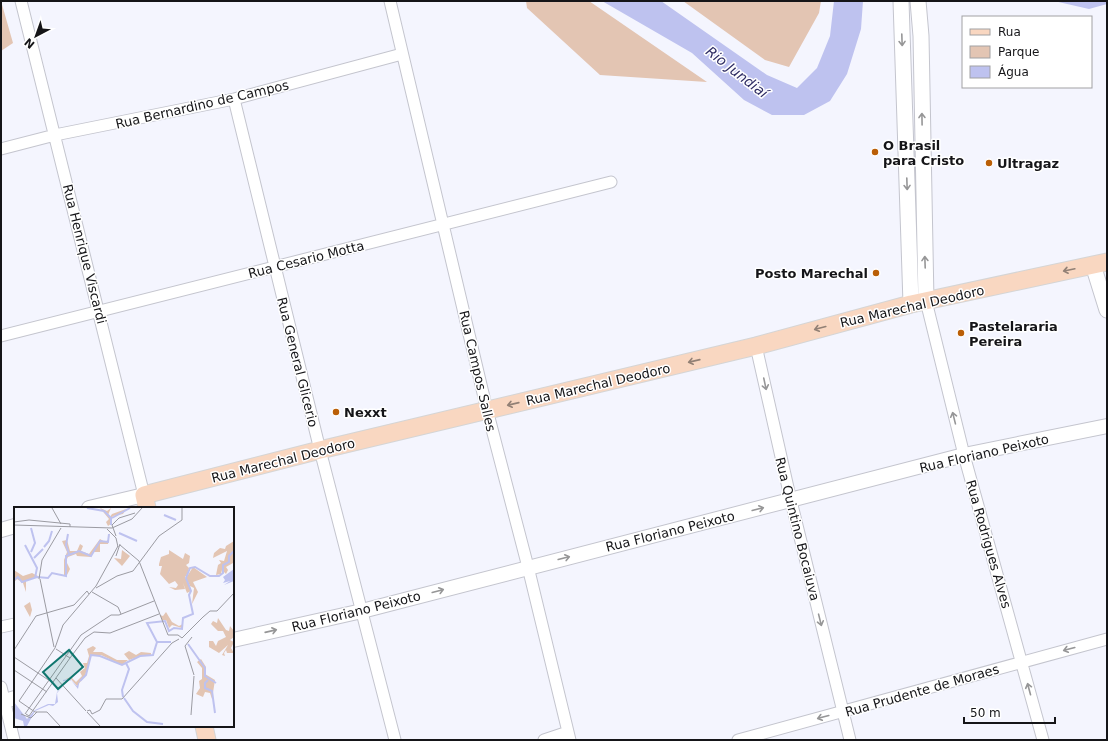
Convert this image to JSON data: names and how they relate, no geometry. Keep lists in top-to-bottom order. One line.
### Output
{"streets":{"main road":["Rua Marechal Deodoro"],"street":["Rua Bernardino de Campos","Rua Henrique Viscardi","Rua Cesario Motta","Rua General Glicerio","Rua Campos Salles","Rua Floriano Peixoto","Rua Quintino Bocaiuva","Rua Rodrigues Alves","Rua Prudente de Moraes"]},"crossings":[["Rua Bernardino de Campos","Rua Henrique Viscardi"],["Rua Bernardino de Campos","Rua General Glicerio"],["Rua Bernardino de Campos","Rua Campos Salles"],["Rua Henrique Viscardi","Rua Cesario Motta"],["Rua Henrique Viscardi","Rua Marechal Deodoro"],["Rua Cesario Motta","Rua General Glicerio"],["Rua Cesario Motta","Rua Campos Salles"],["Rua Marechal Deodoro","Rua General Glicerio"],["Rua Marechal Deodoro","Rua Campos Salles"],["Rua Marechal Deodoro","Rua Quintino Bocaiuva"],["Rua Marechal Deodoro","Rua Rodrigues Alves"],["Rua General Glicerio","Rua Floriano Peixoto"],["Rua Campos Salles","Rua Floriano Peixoto"],["Rua Floriano Peixoto","Rua Quintino Bocaiuva"],["Rua Floriano Peixoto","Rua Rodrigues Alves"],["Rua Quintino Bocaiuva","Rua Prudente de Moraes"],["Rua Rodrigues Alves","Rua Prudente de Moraes"]],"one_way":["Rua Marechal Deodoro","Rua Floriano Peixoto","Rua Quintino Bocaiuva","Rua Rodrigues Alves","Rua Prudente de Moraes"],"water":["Rio Jundiaí"],"places":["O Brasil para Cristo","Ultragaz","Posto Marechal","Pastelararia Pereira","Nexxt"],"legend":["Rua","Parque","Água"],"scale_bar":"50 m","north":"bottom left"}
